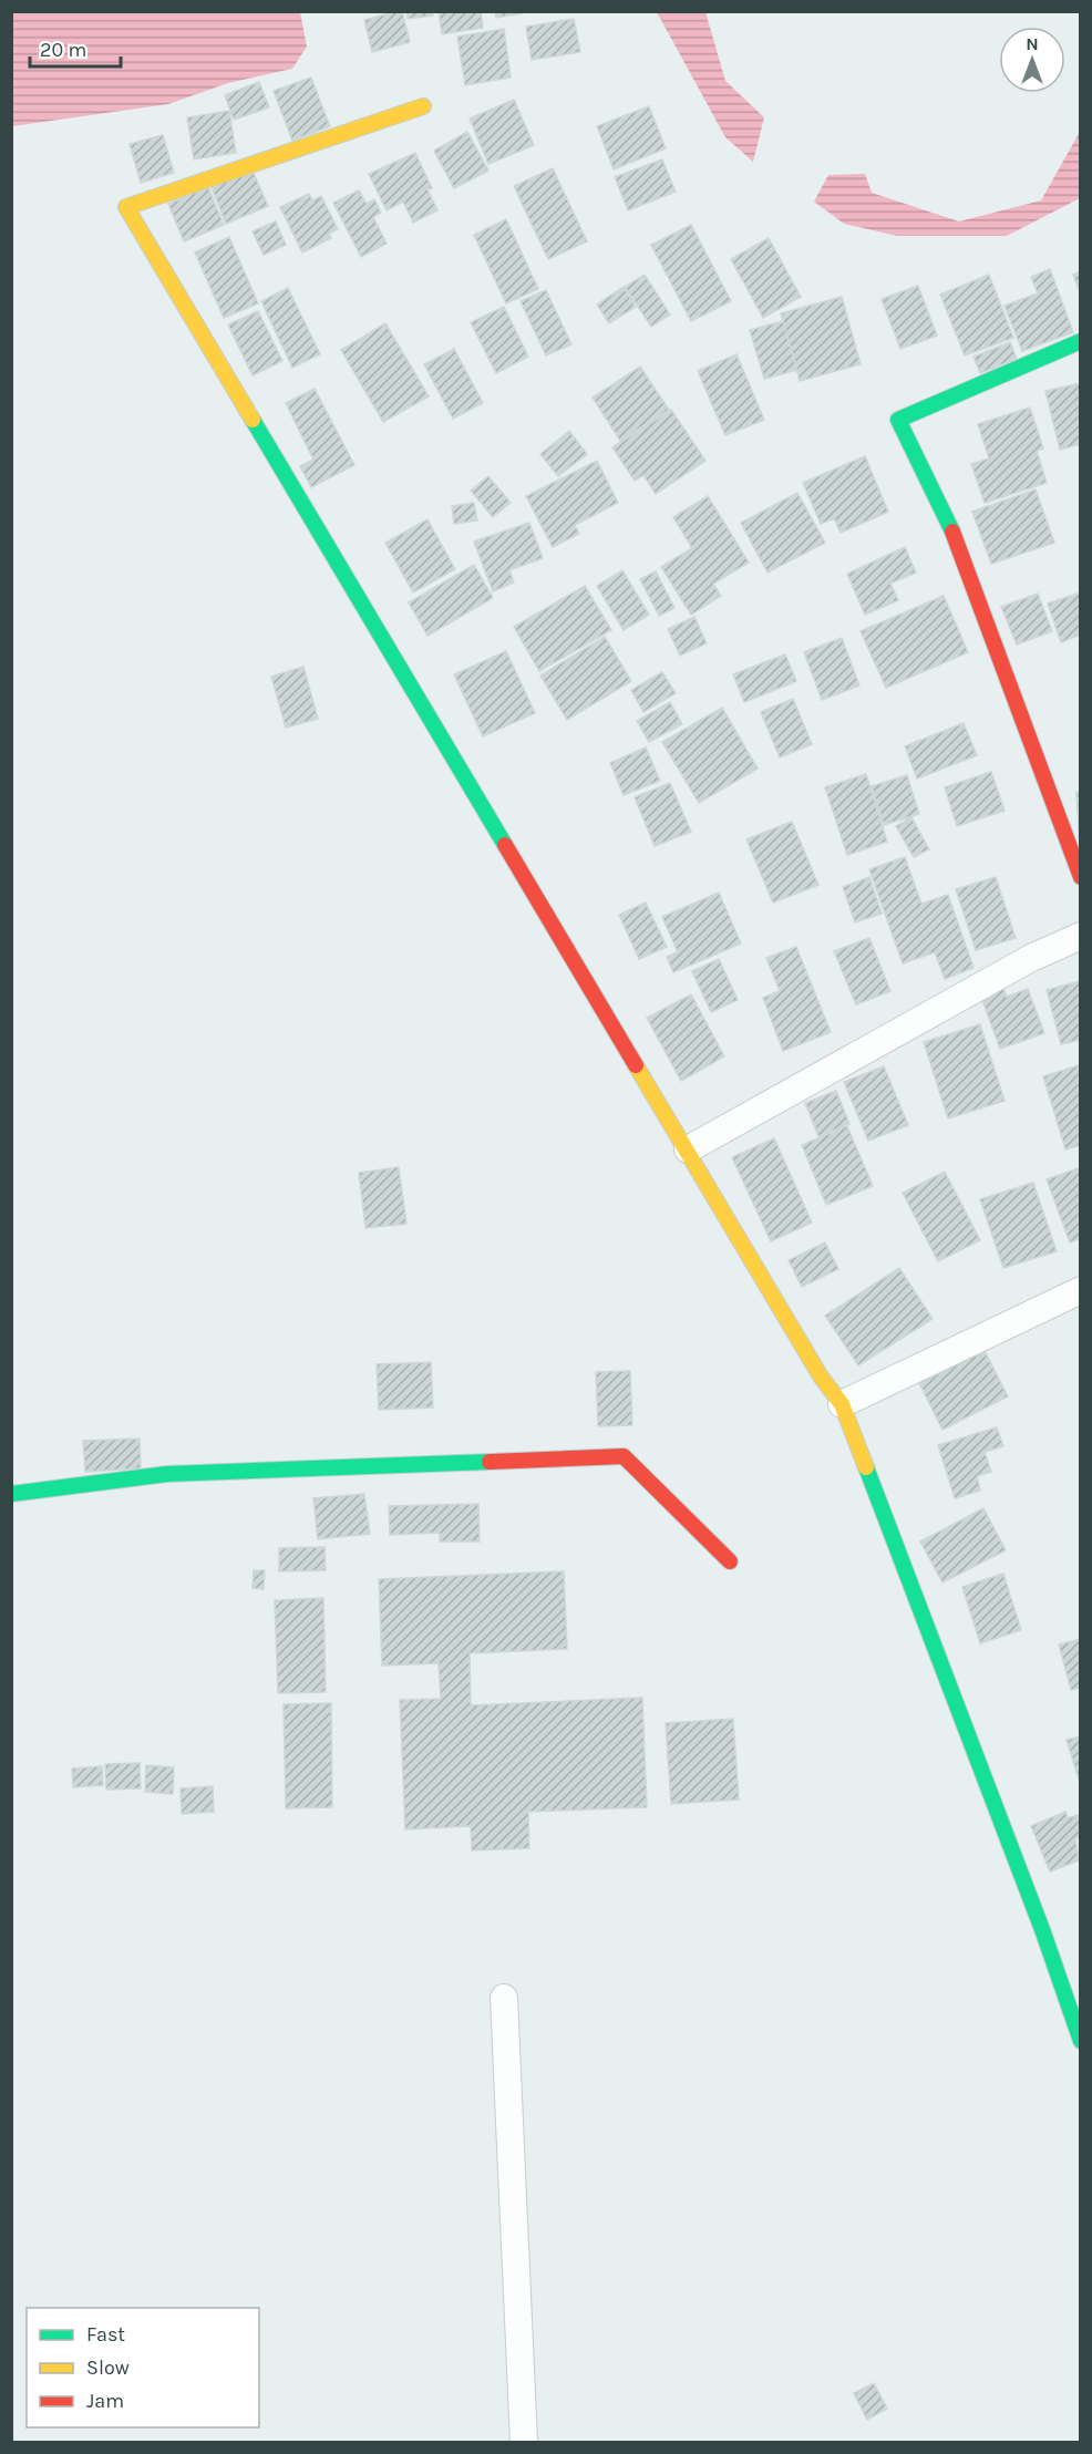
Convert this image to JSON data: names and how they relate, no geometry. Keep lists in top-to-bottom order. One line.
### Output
{"legend":["Fast","Slow","Jam"],"scale_bar":"20 m","north":"top"}
